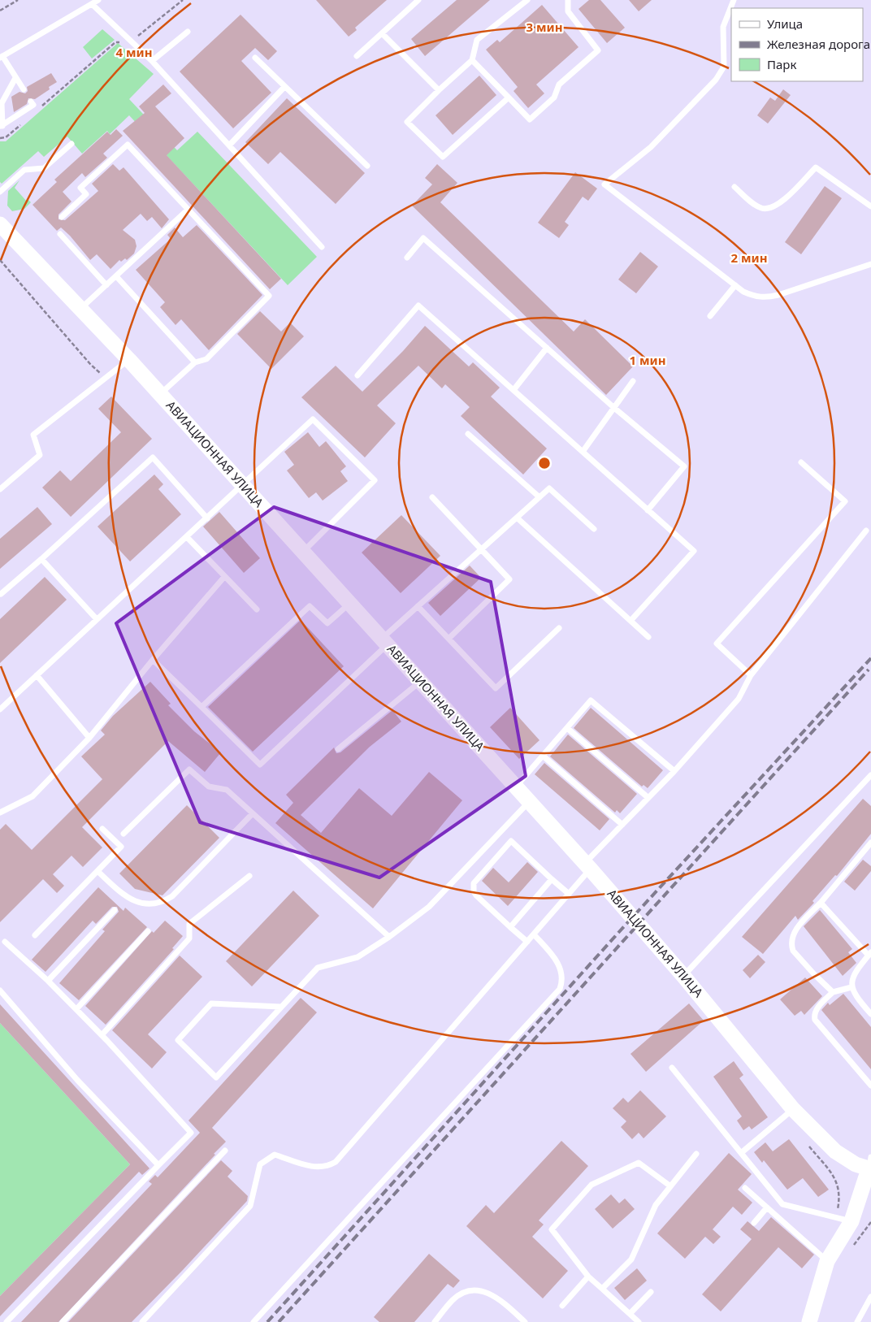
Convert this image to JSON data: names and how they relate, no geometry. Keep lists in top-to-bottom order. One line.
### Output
{"streets":{"main road":["АВИАЦИОННАЯ УЛИЦА"]},"legend":["Улица","Железная дорога","Парк"],"rings":["3 мин","4 мин","2 мин","1 мин"]}
